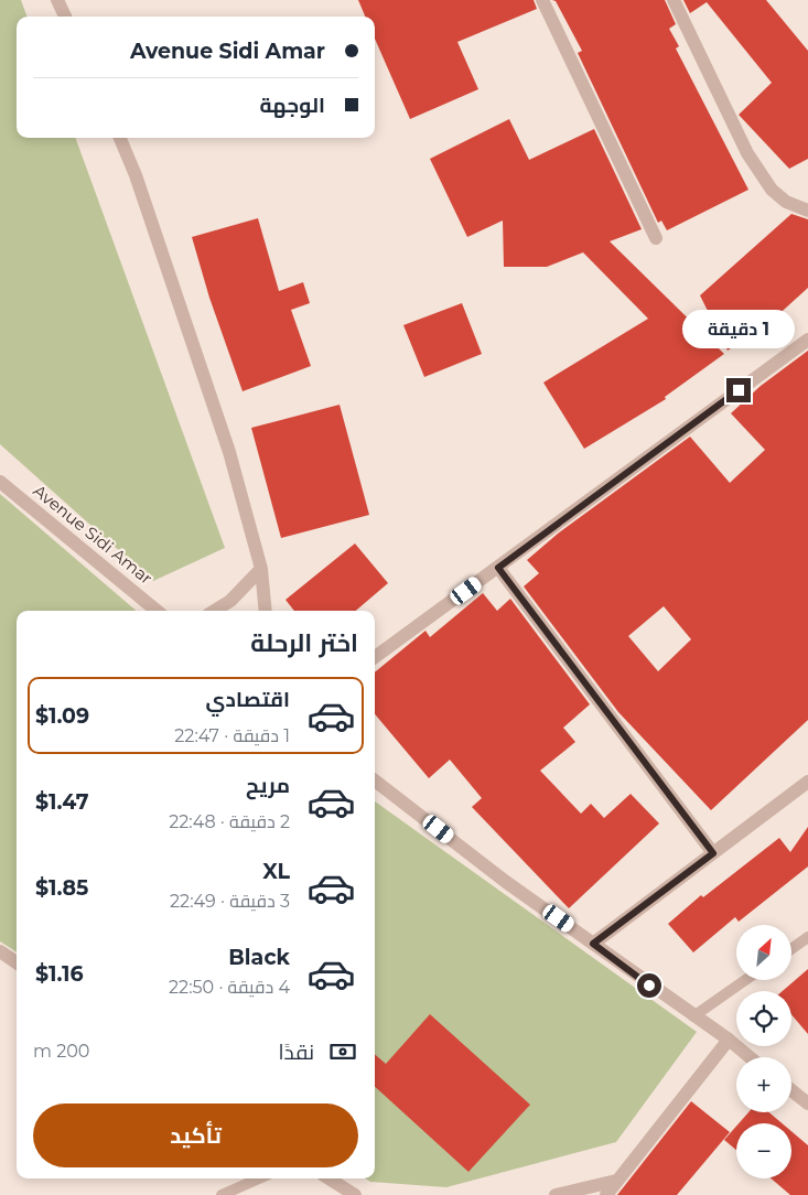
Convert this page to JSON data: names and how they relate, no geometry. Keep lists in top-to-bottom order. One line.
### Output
{"streets":{"street":["Avenue Sidi Amar"]},"north":"top right","page":{"banner":["Avenue Sidi Amar","الوجهة"],"bubble":"1 دقيقة","heading":"اختر الرحلة","list":[{"name":"اقتصادي","note":"1 دقيقة · 22:47","value":"$1.09"},{"name":"مريح","note":"2 دقيقة · 22:48","value":"$1.47"},{"name":"XL","note":"3 دقيقة · 22:49","value":"$1.85"},{"name":"Black","note":"4 دقيقة · 22:50","value":"$1.16"}],"map_buttons":["+","−"],"pay":["نقدًا","200 m"],"buttons":"تأكيد"}}
